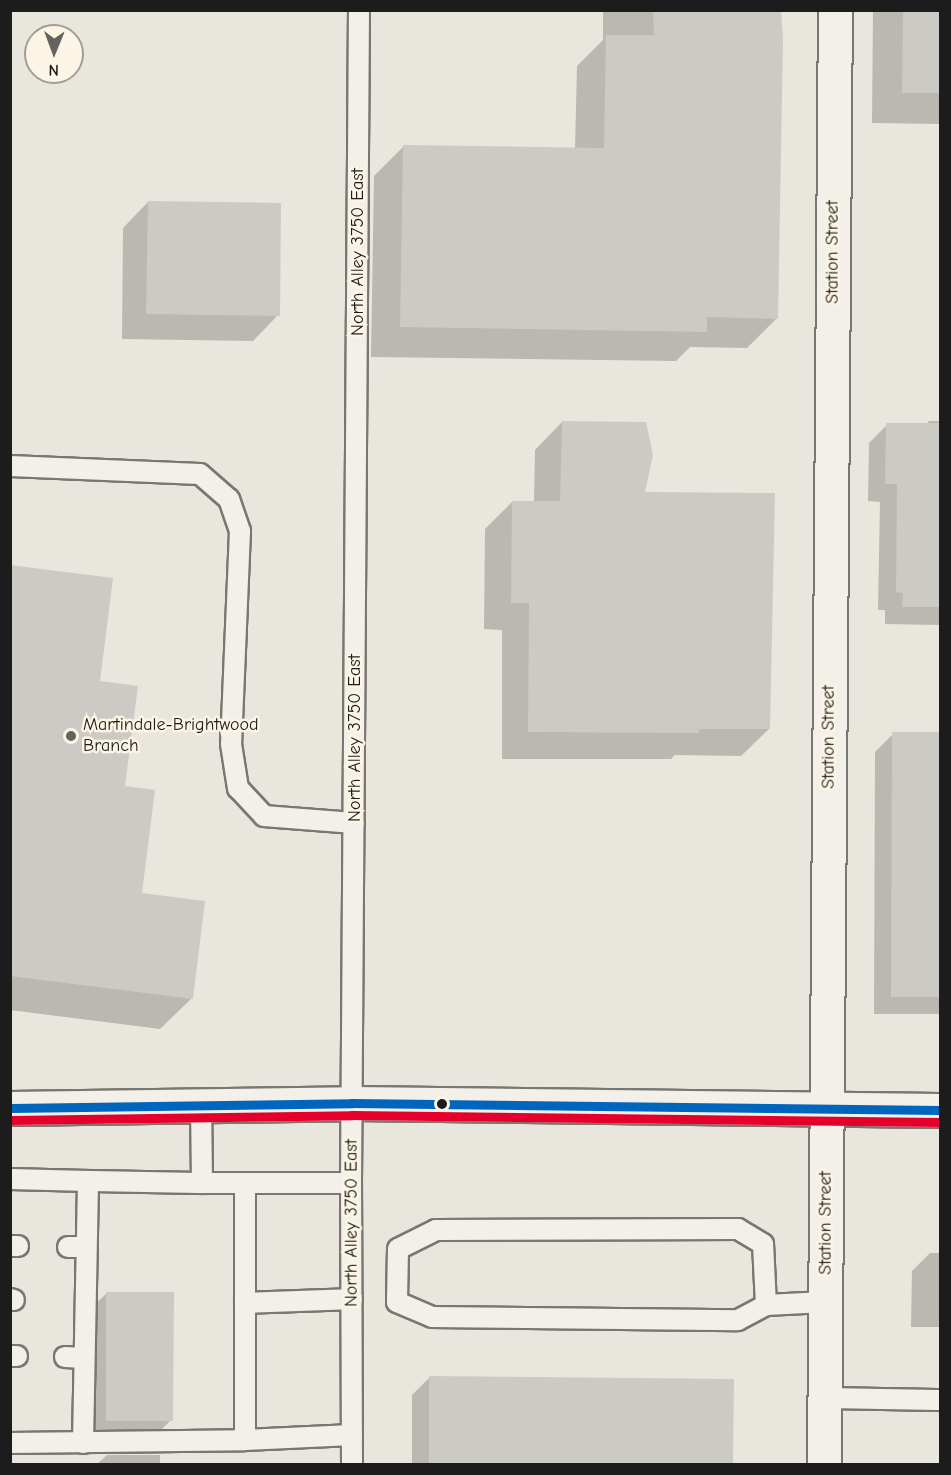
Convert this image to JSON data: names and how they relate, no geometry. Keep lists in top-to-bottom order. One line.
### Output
{"streets":{"street":["Station Street"],"lane":["North Alley 3750 East"]},"places":["Martindale-Brightwood Branch"],"north":"bottom"}
